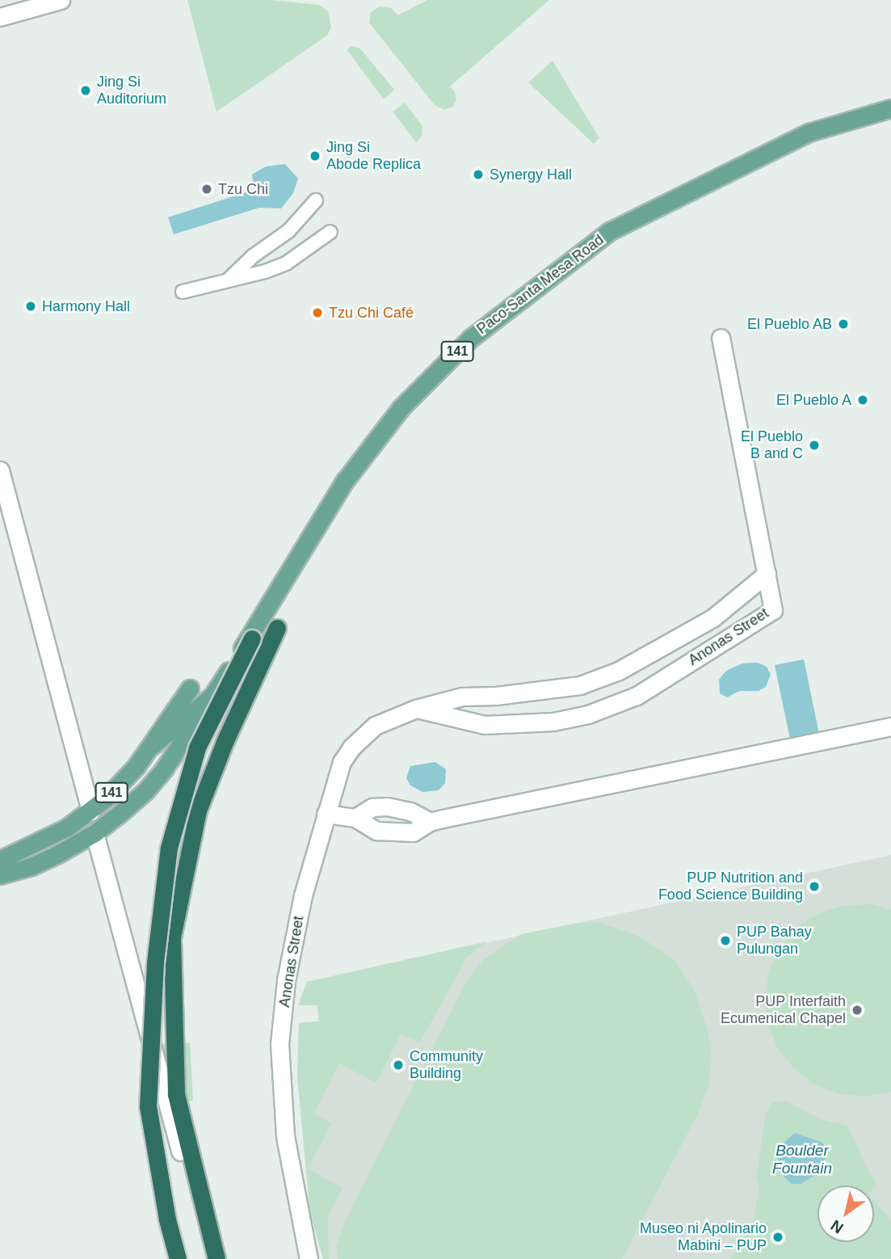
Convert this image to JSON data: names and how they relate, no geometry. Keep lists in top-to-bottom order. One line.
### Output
{"streets":{"main road":["Paco-Santa Mesa Road","141"],"street":["Anonas Street"]},"water":["Boulder Fountain"],"places":["Jing Si Auditorium","Jing Si Abode Replica","Synergy Hall","Tzu Chi","Harmony Hall","Tzu Chi Café","El Pueblo AB","El Pueblo A","El Pueblo B and C","PUP Nutrition and Food Science Building","PUP Bahay Pulungan","PUP Interfaith Ecumenical Chapel","Community Building","Museo ni Apolinario Mabini – PUP"],"north":"bottom left"}
